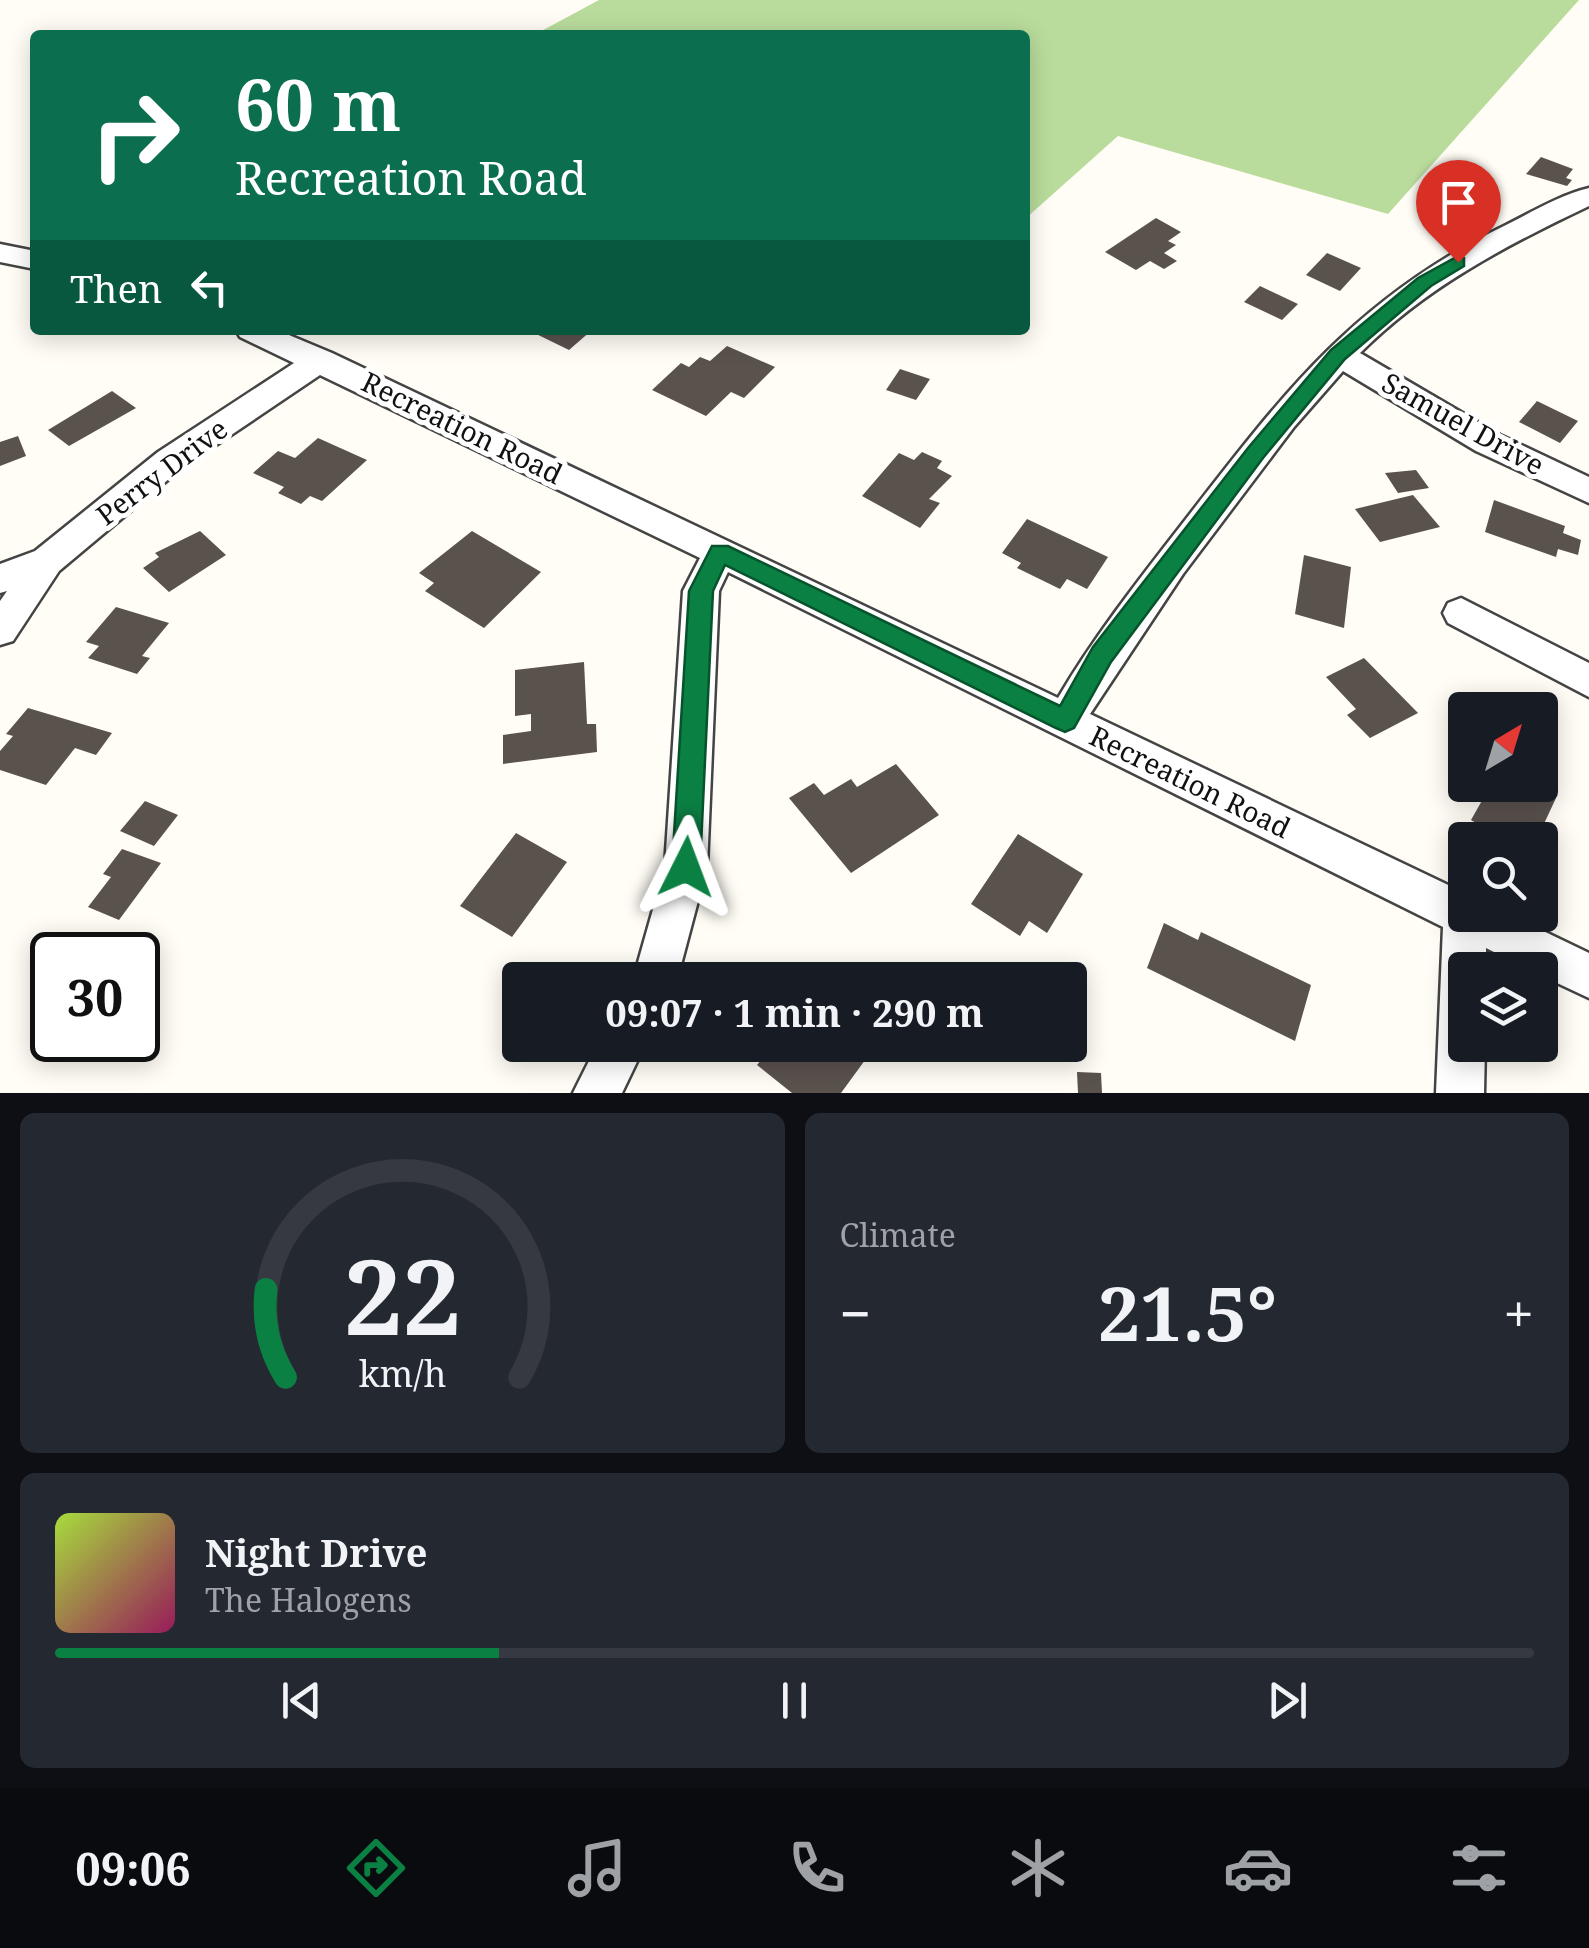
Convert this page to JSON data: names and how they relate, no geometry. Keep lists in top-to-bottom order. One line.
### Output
{"streets":{"street":["Samuel Drive","Recreation Road","Perry Drive"]},"crossings":[["Recreation Road","Perry Drive"]],"north":"top right","page":{"turn":["60 m","Recreation Road"],"then":"Then","limit":"30","trip":"09:07 · 1 min · 290 m","tile":"Climate","heat":["−","21.5°","+"],"song":["Night Drive","The Halogens"],"tabs":"09:06","gauge":["22","km/h"]}}
